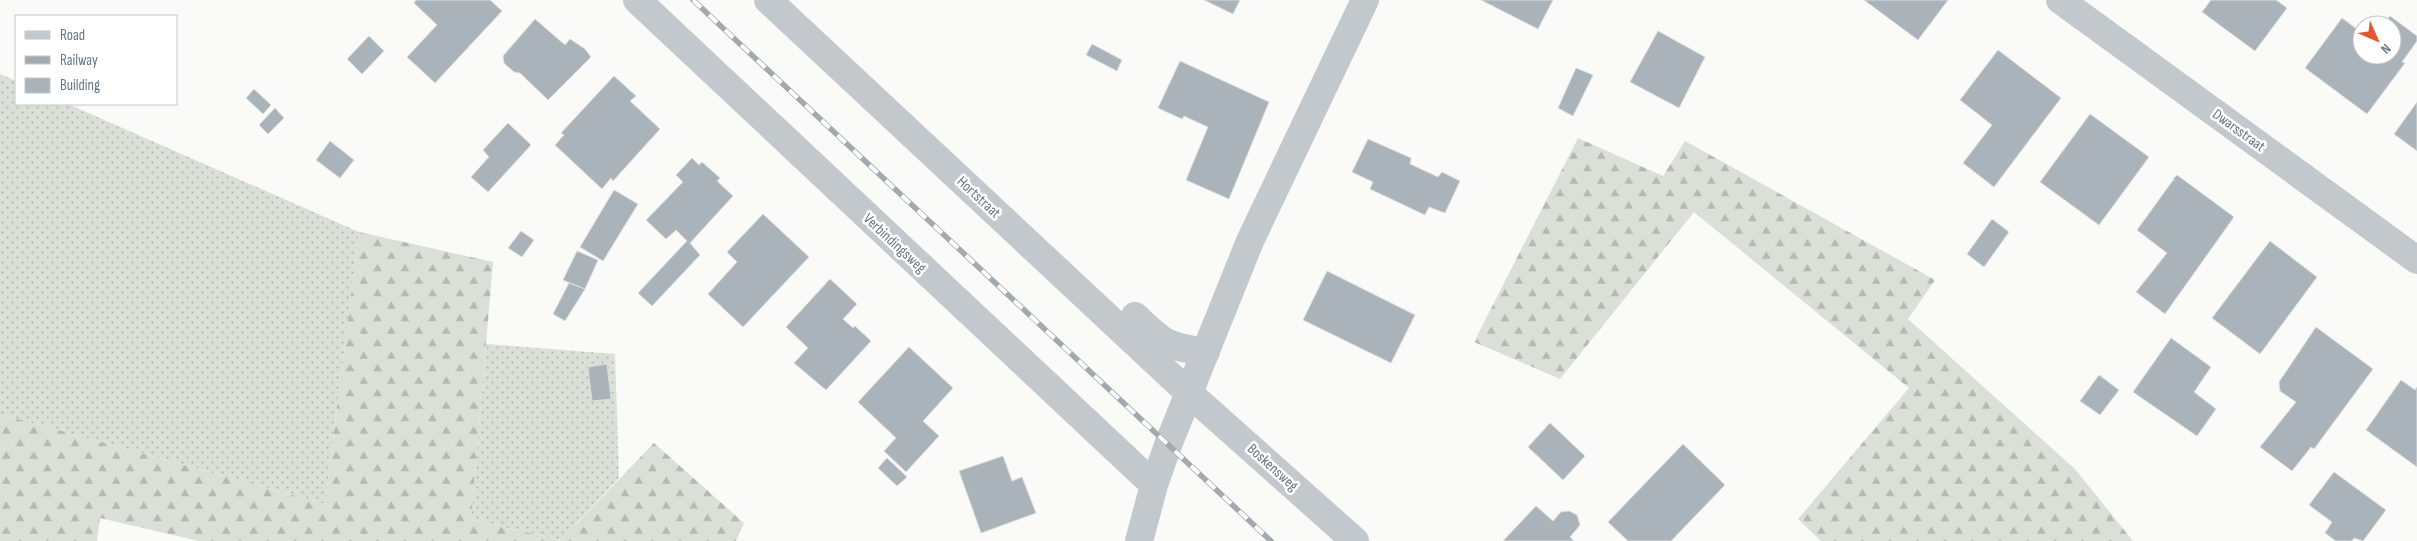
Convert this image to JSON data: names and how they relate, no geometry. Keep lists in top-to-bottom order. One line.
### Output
{"streets":{"street":["Dwarsstraat","Hortstraat","Verbindingsweg","Boskensweg"]},"crossings":[["Hortstraat","Boskensweg"]],"legend":["Road","Railway","Building"],"north":"bottom right"}
